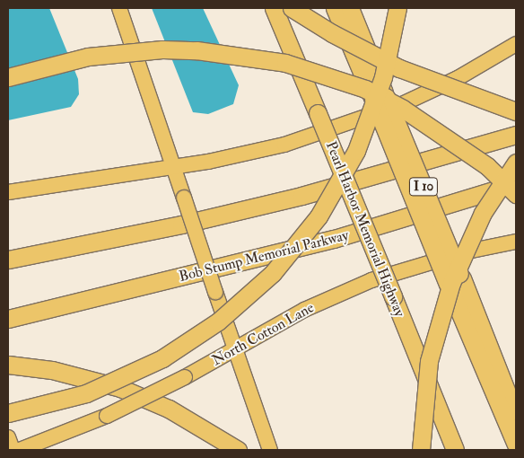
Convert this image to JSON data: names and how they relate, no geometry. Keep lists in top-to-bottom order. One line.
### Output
{"streets":{"highway":["I 10","Pearl Harbor Memorial Highway","Bob Stump Memorial Parkway"],"main road":["North Cotton Lane"]}}
